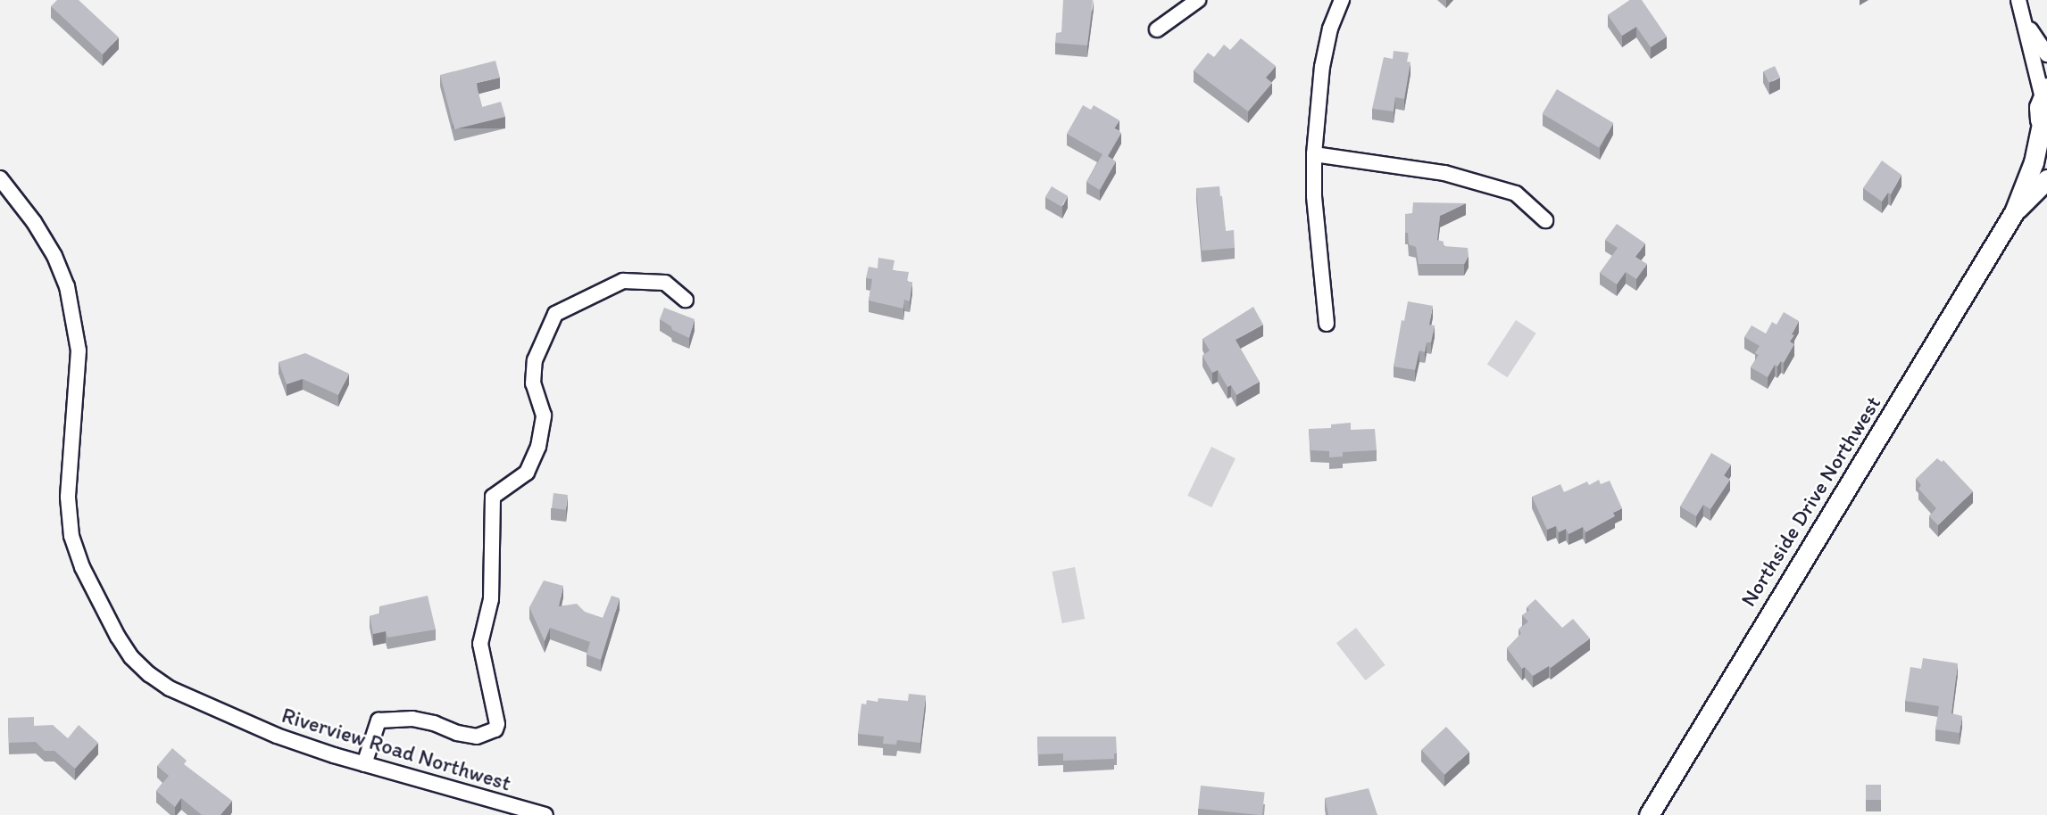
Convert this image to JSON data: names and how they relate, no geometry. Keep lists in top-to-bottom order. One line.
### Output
{"streets":{"main road":["Northside Drive Northwest"],"street":["Riverview Road Northwest"]}}
